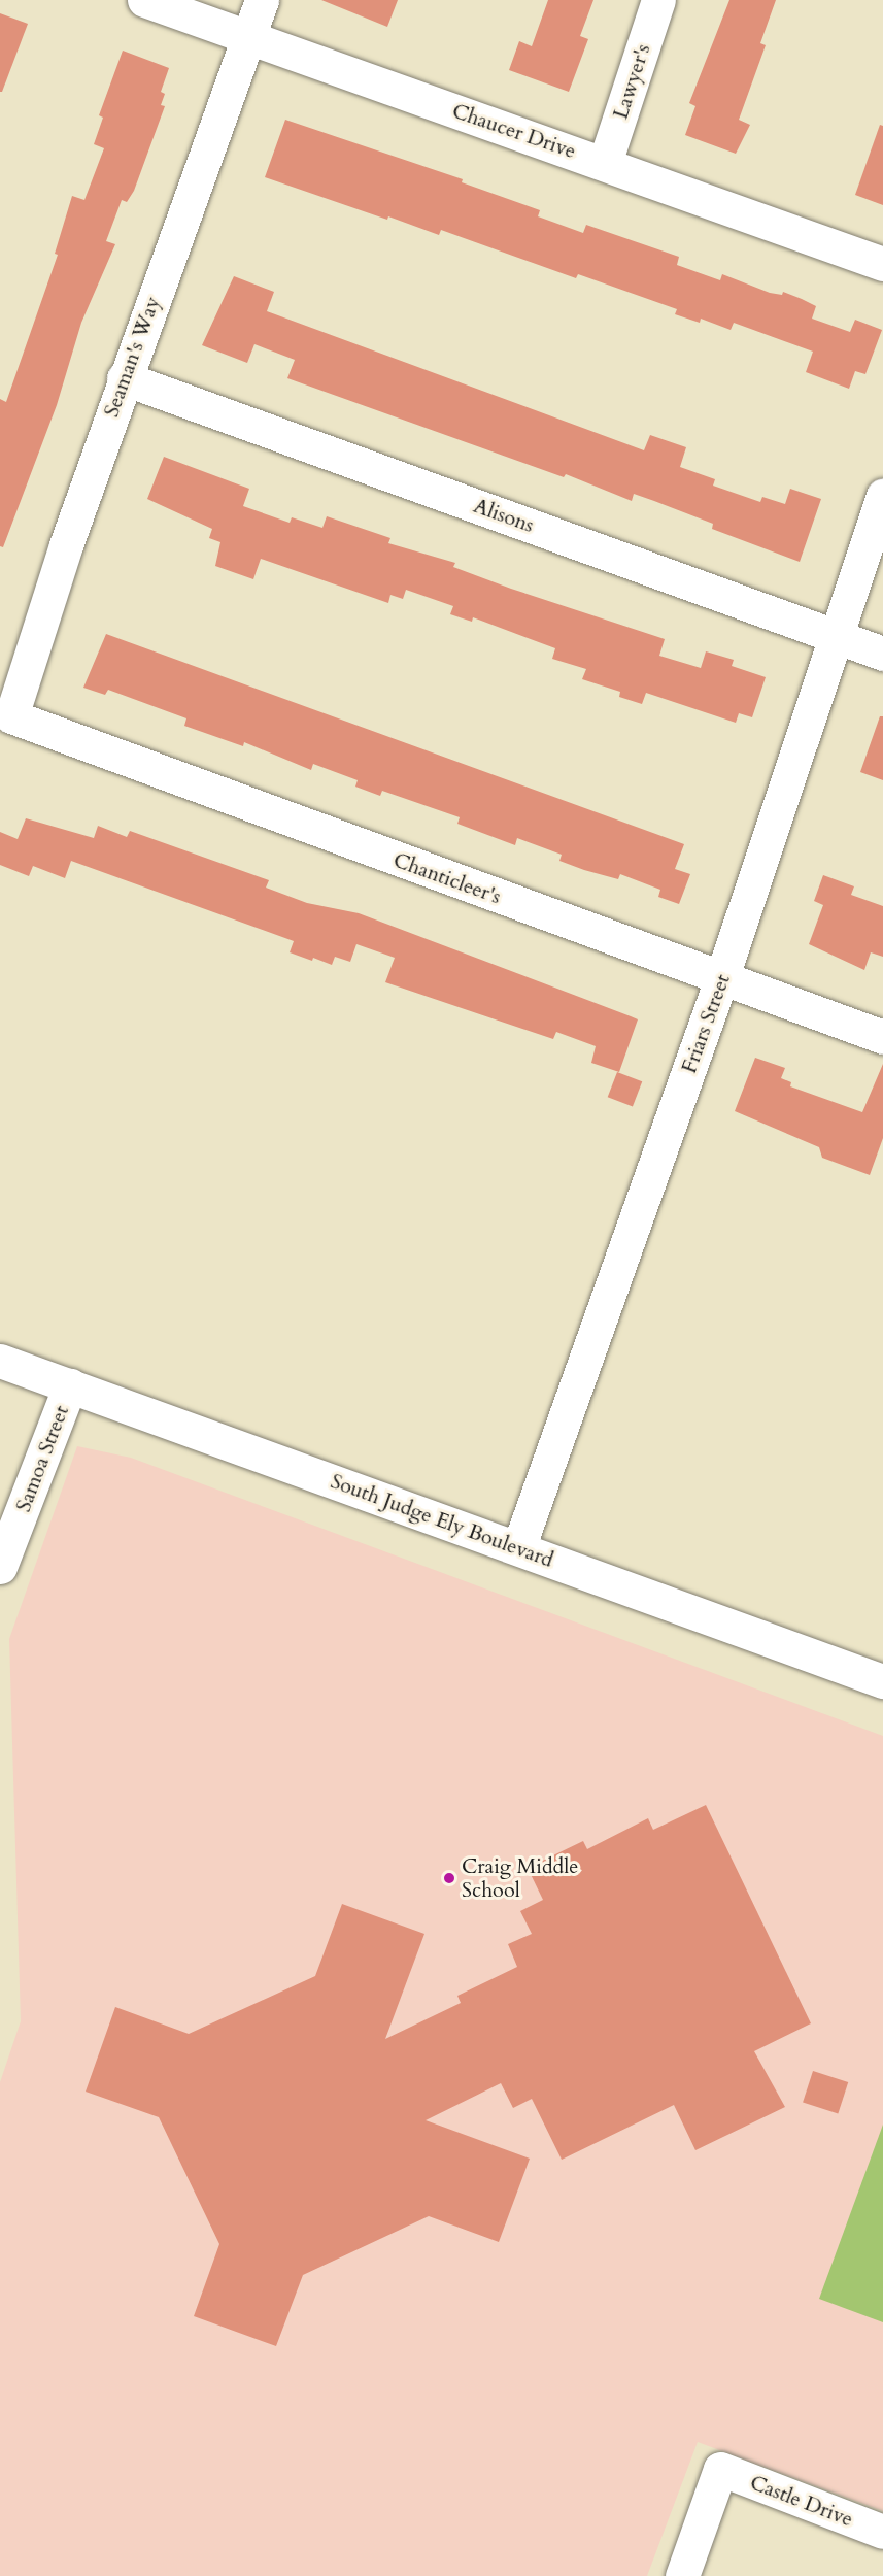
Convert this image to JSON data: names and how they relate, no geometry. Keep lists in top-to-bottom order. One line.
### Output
{"streets":{"street":["Lawyer's","Chaucer Drive","Seaman's Way","Alisons","Chanticleer's","Friars Street","Samoa Street","South Judge Ely Boulevard","Castle Drive"]},"crossings":[["Lawyer's","Chaucer Drive"],["Chaucer Drive","Seaman's Way"],["Seaman's Way","Alisons"],["Seaman's Way","Chanticleer's"],["Alisons","Friars Street"],["Chanticleer's","Friars Street"],["Friars Street","South Judge Ely Boulevard"],["Samoa Street","South Judge Ely Boulevard"]],"places":["Craig Middle School"]}
